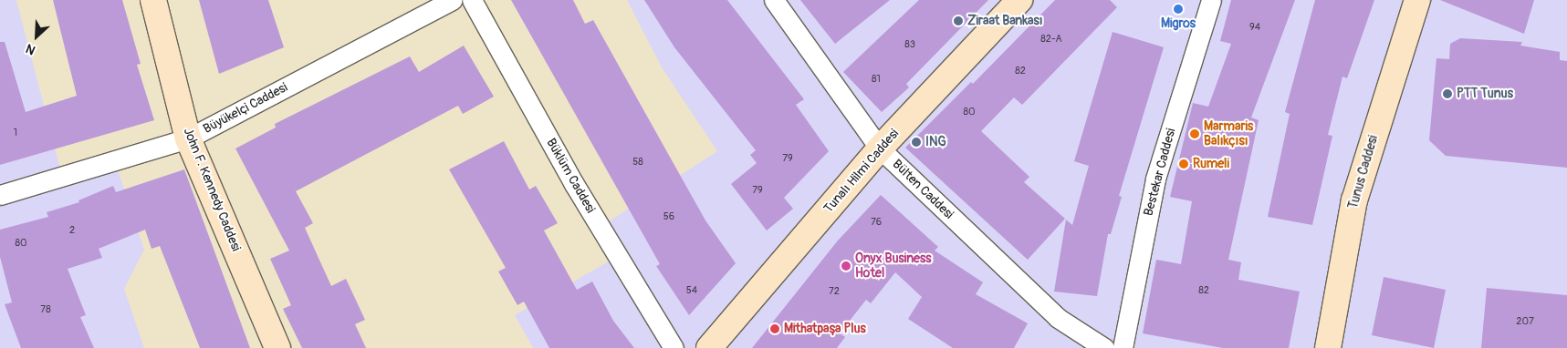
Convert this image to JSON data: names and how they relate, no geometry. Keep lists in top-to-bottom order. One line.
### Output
{"streets":{"street":["Büyükelçi Caddesi","Tunalı Hilmi Caddesi","Bestekar Caddesi","Tunus Caddesi","Büklüm Caddesi","John F. Kennedy Caddesi","Bülten Caddesi"]},"crossings":[["Büyükelçi Caddesi","John F. Kennedy Caddesi"],["Tunalı Hilmi Caddesi","Bülten Caddesi"]],"places":["Migros","Ziraat Bankası","PTT Tunus","Marmaris Balıkçısı","ING","Rumeli","Onyx Business Hotel","Mithatpaşa Plus"],"house_numbers":["94","82-A","83","82","81","80","1","79","58","79","56","76","2","80","54","82","72","78","207"],"north":"bottom left"}
